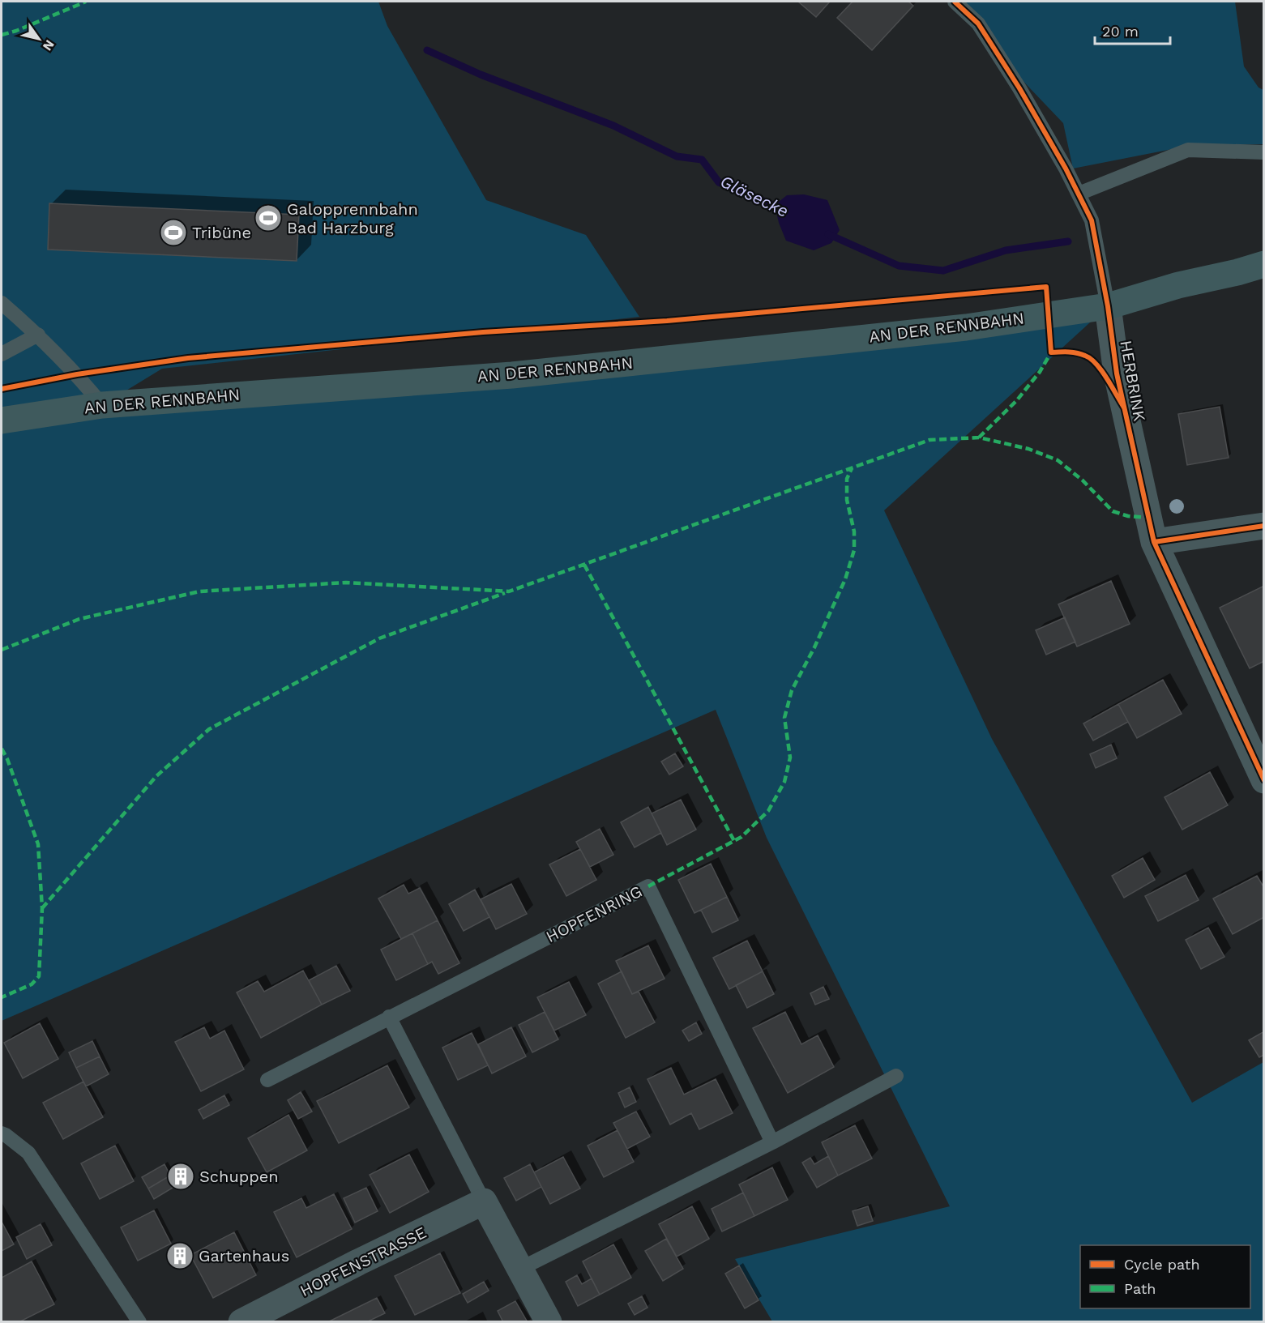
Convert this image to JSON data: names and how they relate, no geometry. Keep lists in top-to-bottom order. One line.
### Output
{"streets":{"main road":["AN DER RENNBAHN"],"street":["HERBRINK","HOPFENSTRASSE"],"lane":["HOPFENRING"]},"crossings":[["AN DER RENNBAHN","HERBRINK"]],"water":["Gläsecke"],"places":{"sports":["Galopprennbahn Bad Harzburg","Tribüne"],"building":["Schuppen","Gartenhaus"]},"legend":["Cycle path","Path"],"scale_bar":"20 m","north":"bottom right"}
